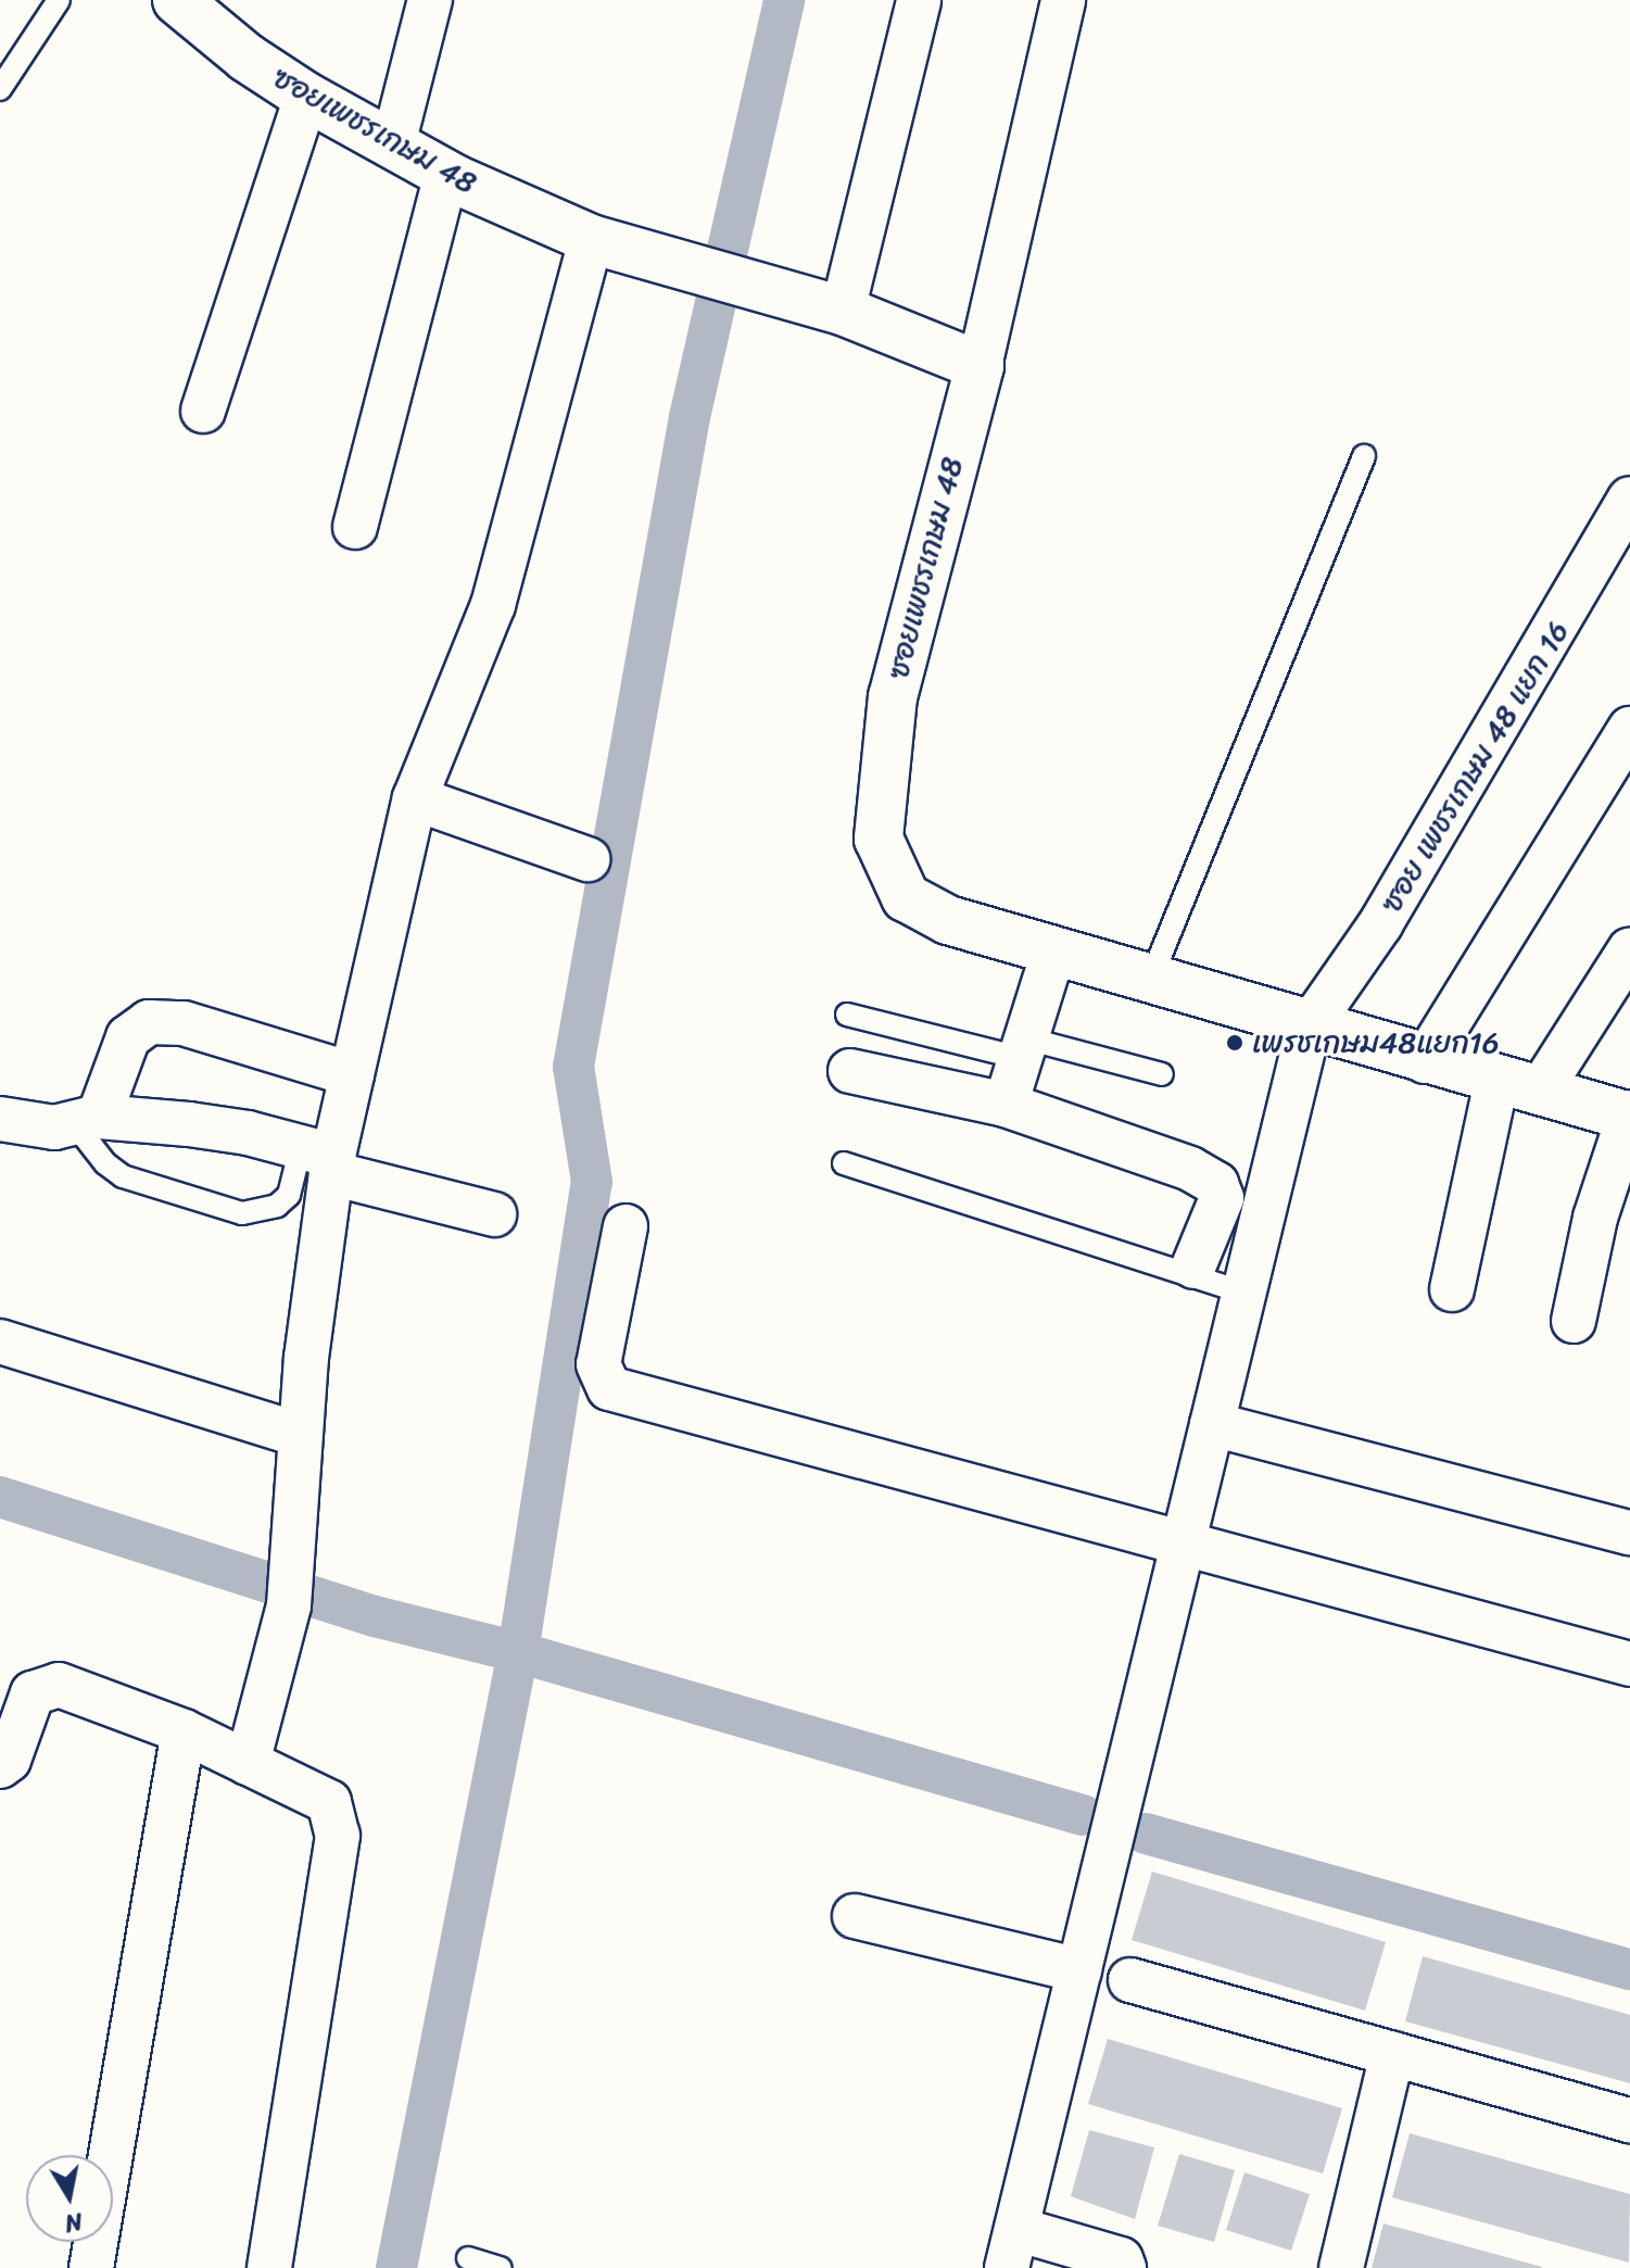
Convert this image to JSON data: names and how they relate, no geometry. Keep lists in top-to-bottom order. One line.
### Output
{"streets":{"street":["ซอยเพชรเกษม 48","ซอย เพชรเกษม 48 แยก 16"]},"crossings":[["ซอยเพชรเกษม 48","ซอย เพชรเกษม 48 แยก 16"]],"places":["เพรชเกษม48แยก16"],"north":"bottom"}
